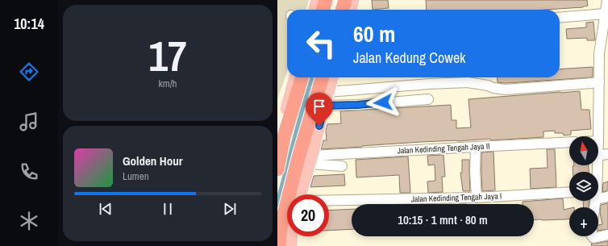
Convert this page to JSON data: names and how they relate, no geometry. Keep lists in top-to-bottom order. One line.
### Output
{"streets":{"street":["Jalan Kedinding Tengah Jaya II","Jalan Kedinding Tengah Jaya I"]},"north":"top","page":{"tabs":"10:14","tile":["17","km/h"],"turn":["60 m","Jalan Kedung Cowek"],"map_buttons":"+","song":["Golden Hour","Lumen"],"limit":"20","trip":"10:15 · 1 mnt · 80 m"}}
